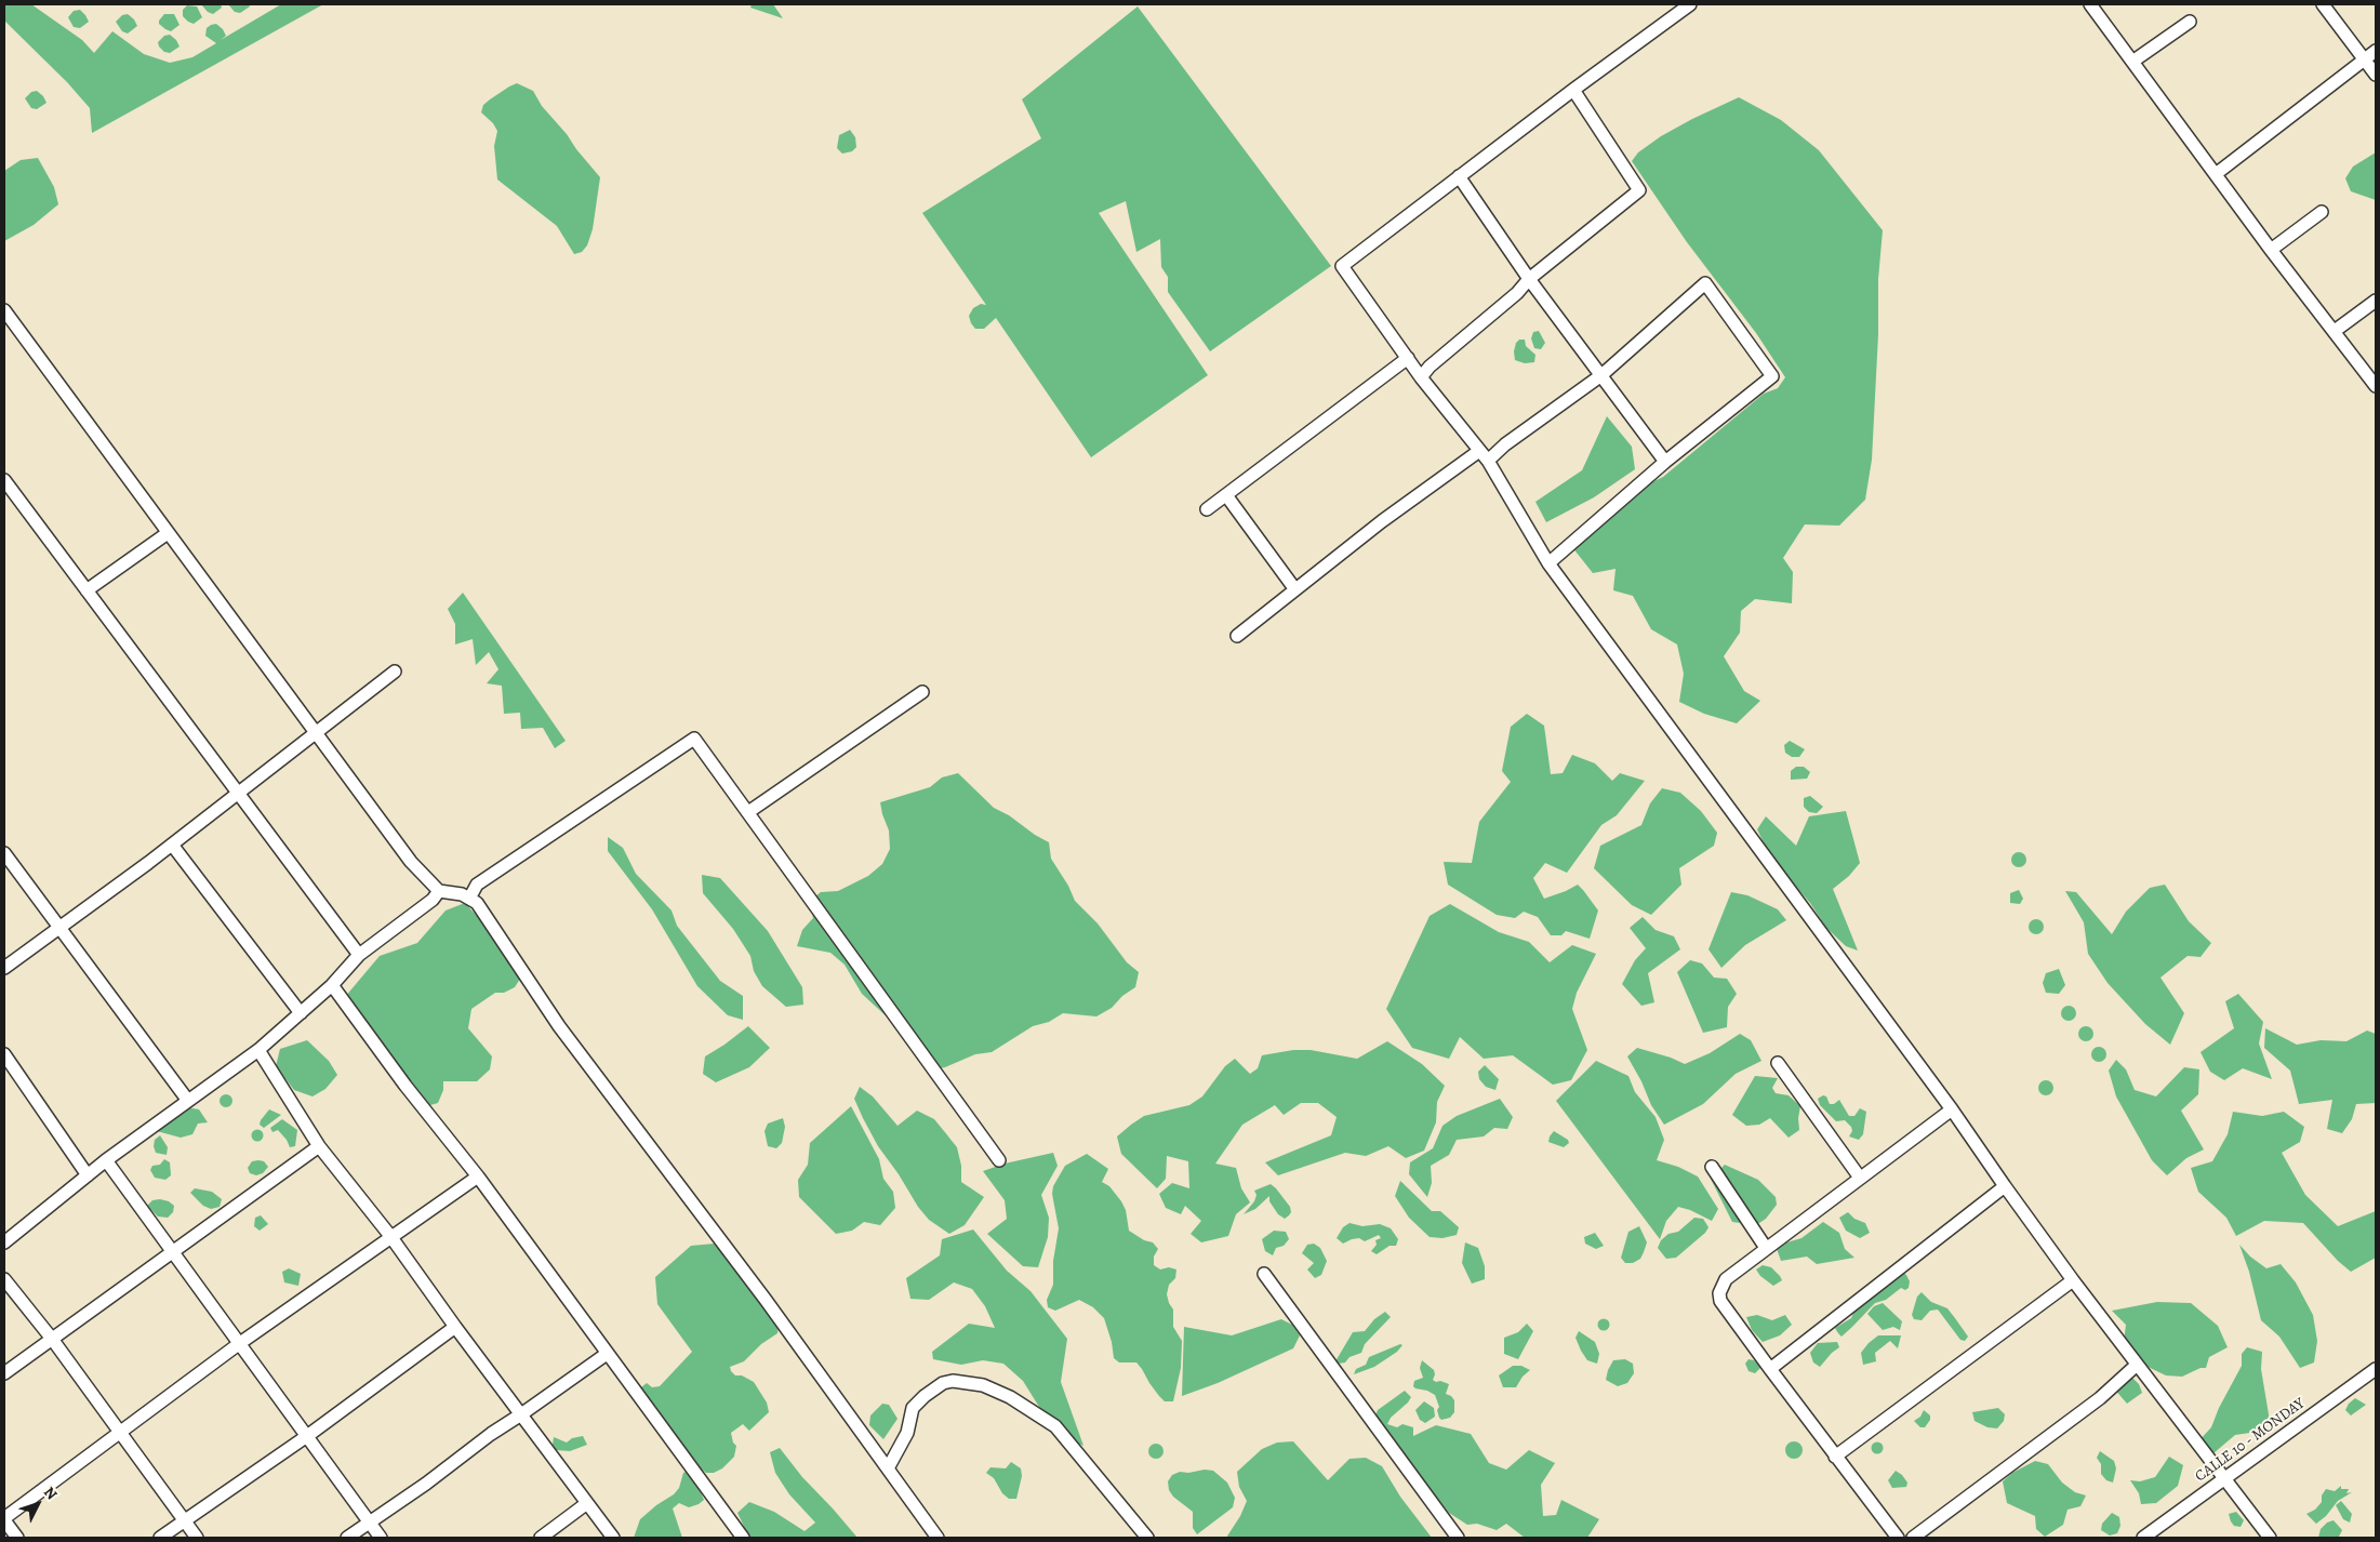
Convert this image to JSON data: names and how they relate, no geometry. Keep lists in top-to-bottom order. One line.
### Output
{"streets":{"street":["CALLE 10 - MONDAY"]},"north":"top right"}
